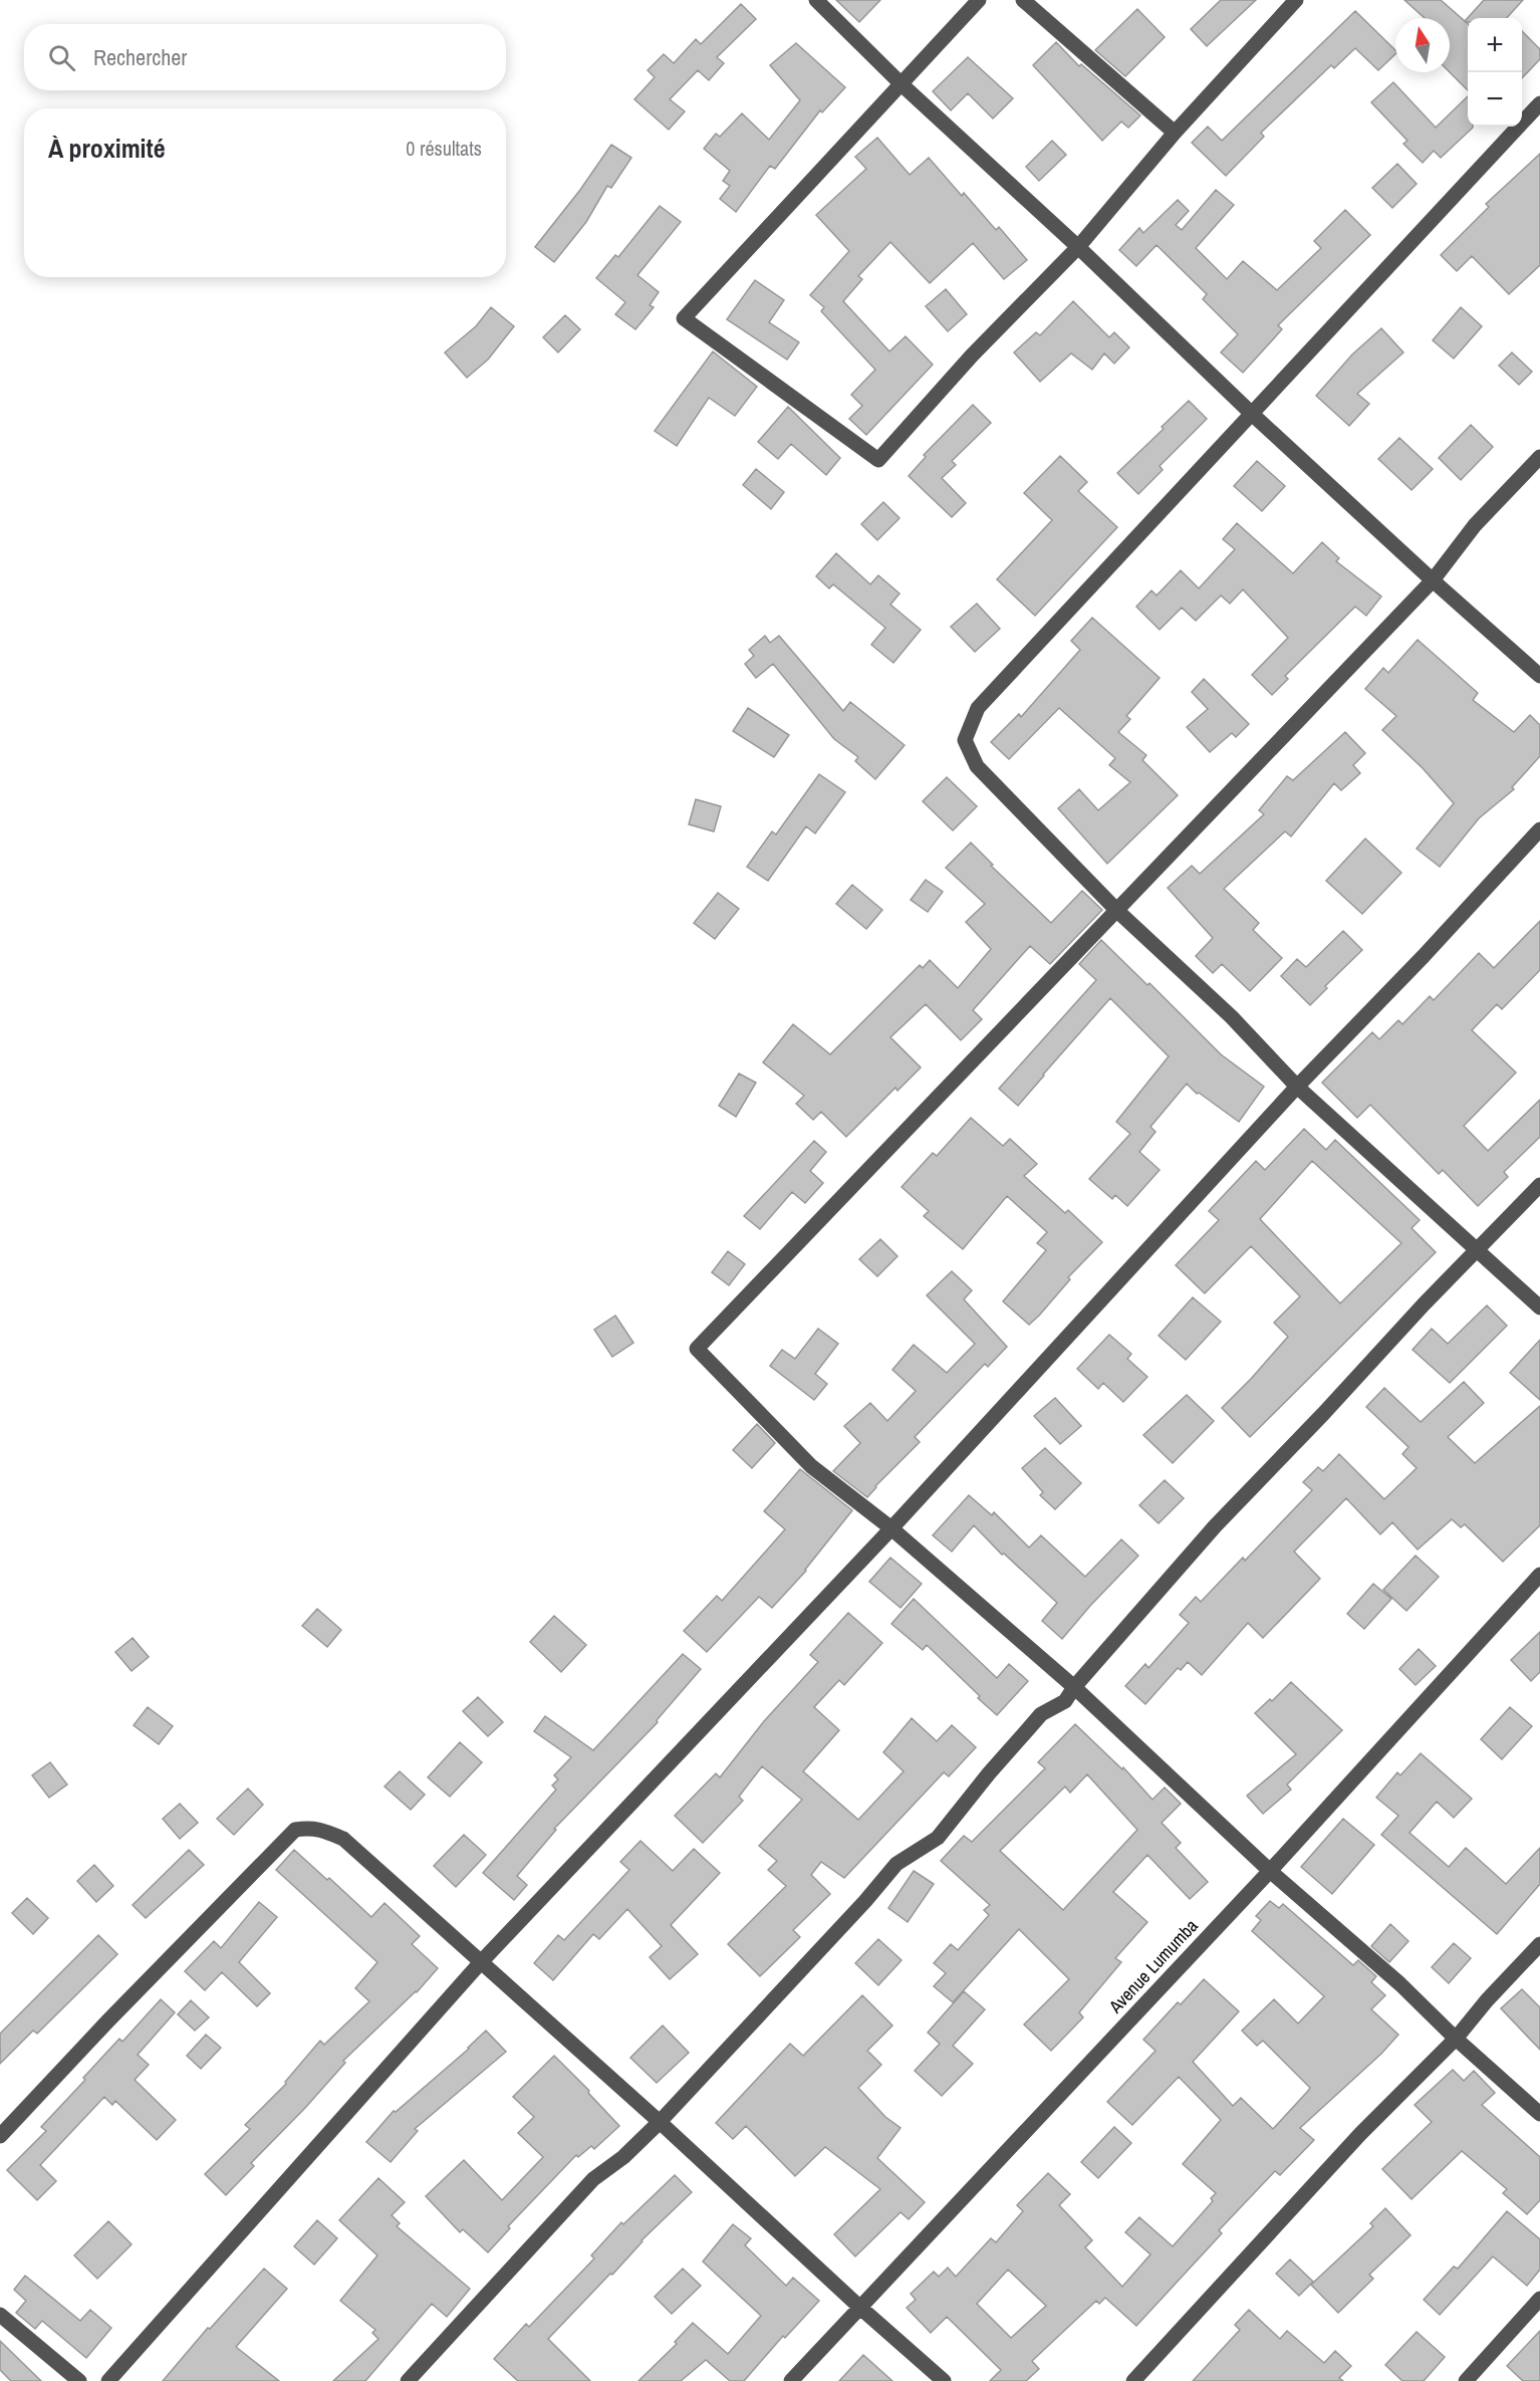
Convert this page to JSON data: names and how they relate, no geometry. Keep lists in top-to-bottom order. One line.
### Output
{"streets":{"street":["Avenue Lumumba"]},"north":"top","page":{"map_buttons":["+","−"],"search":"Rechercher","heading":["À proximité","0 résultats"]}}
